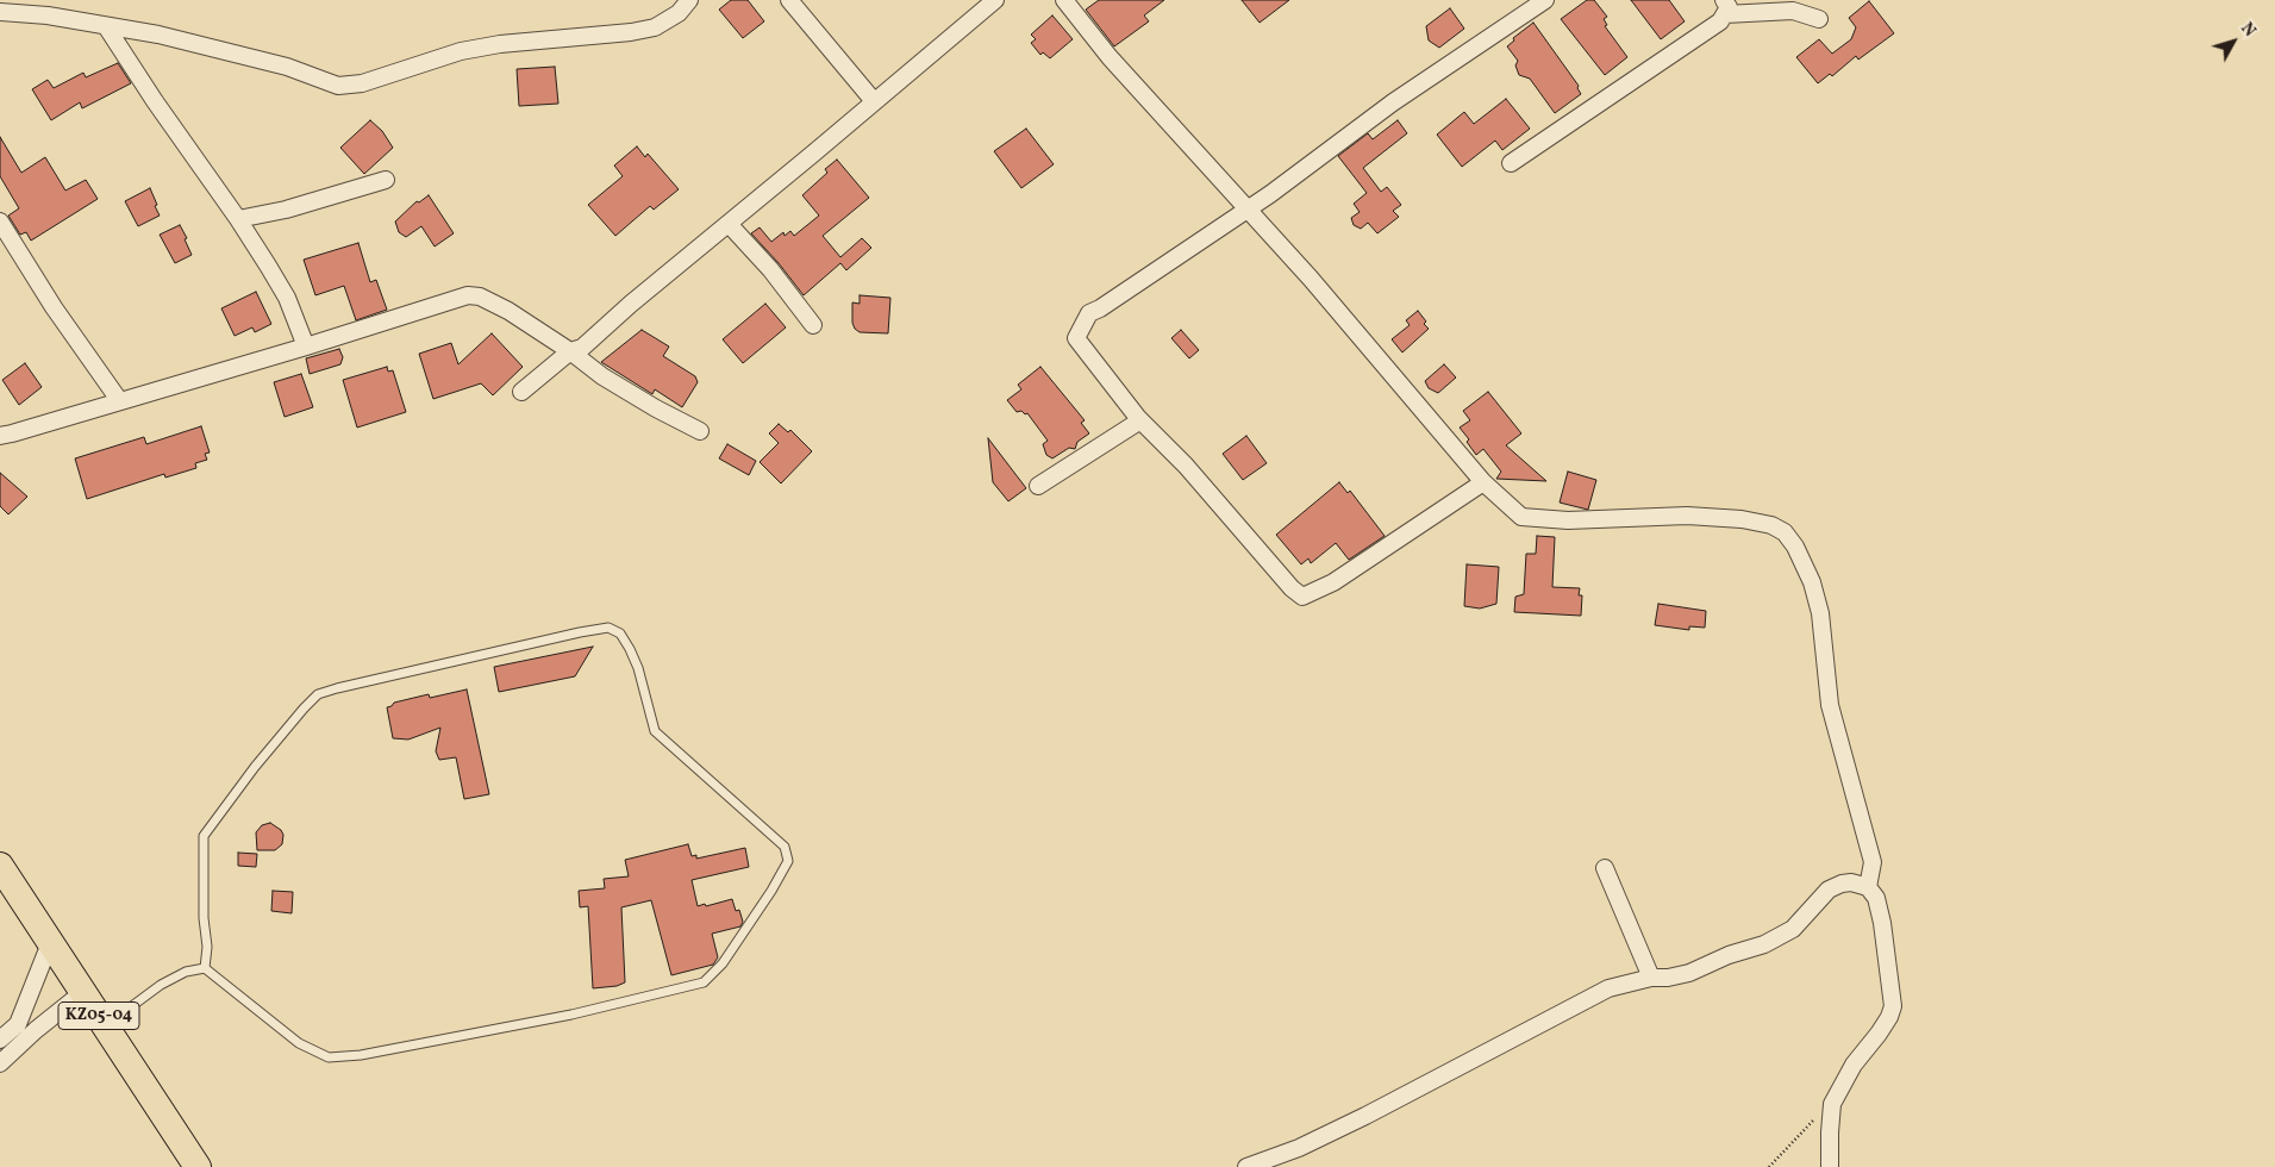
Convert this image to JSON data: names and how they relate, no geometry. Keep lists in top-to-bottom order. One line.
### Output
{"streets":{"main road":["KZ05-04"]},"north":"top right"}
